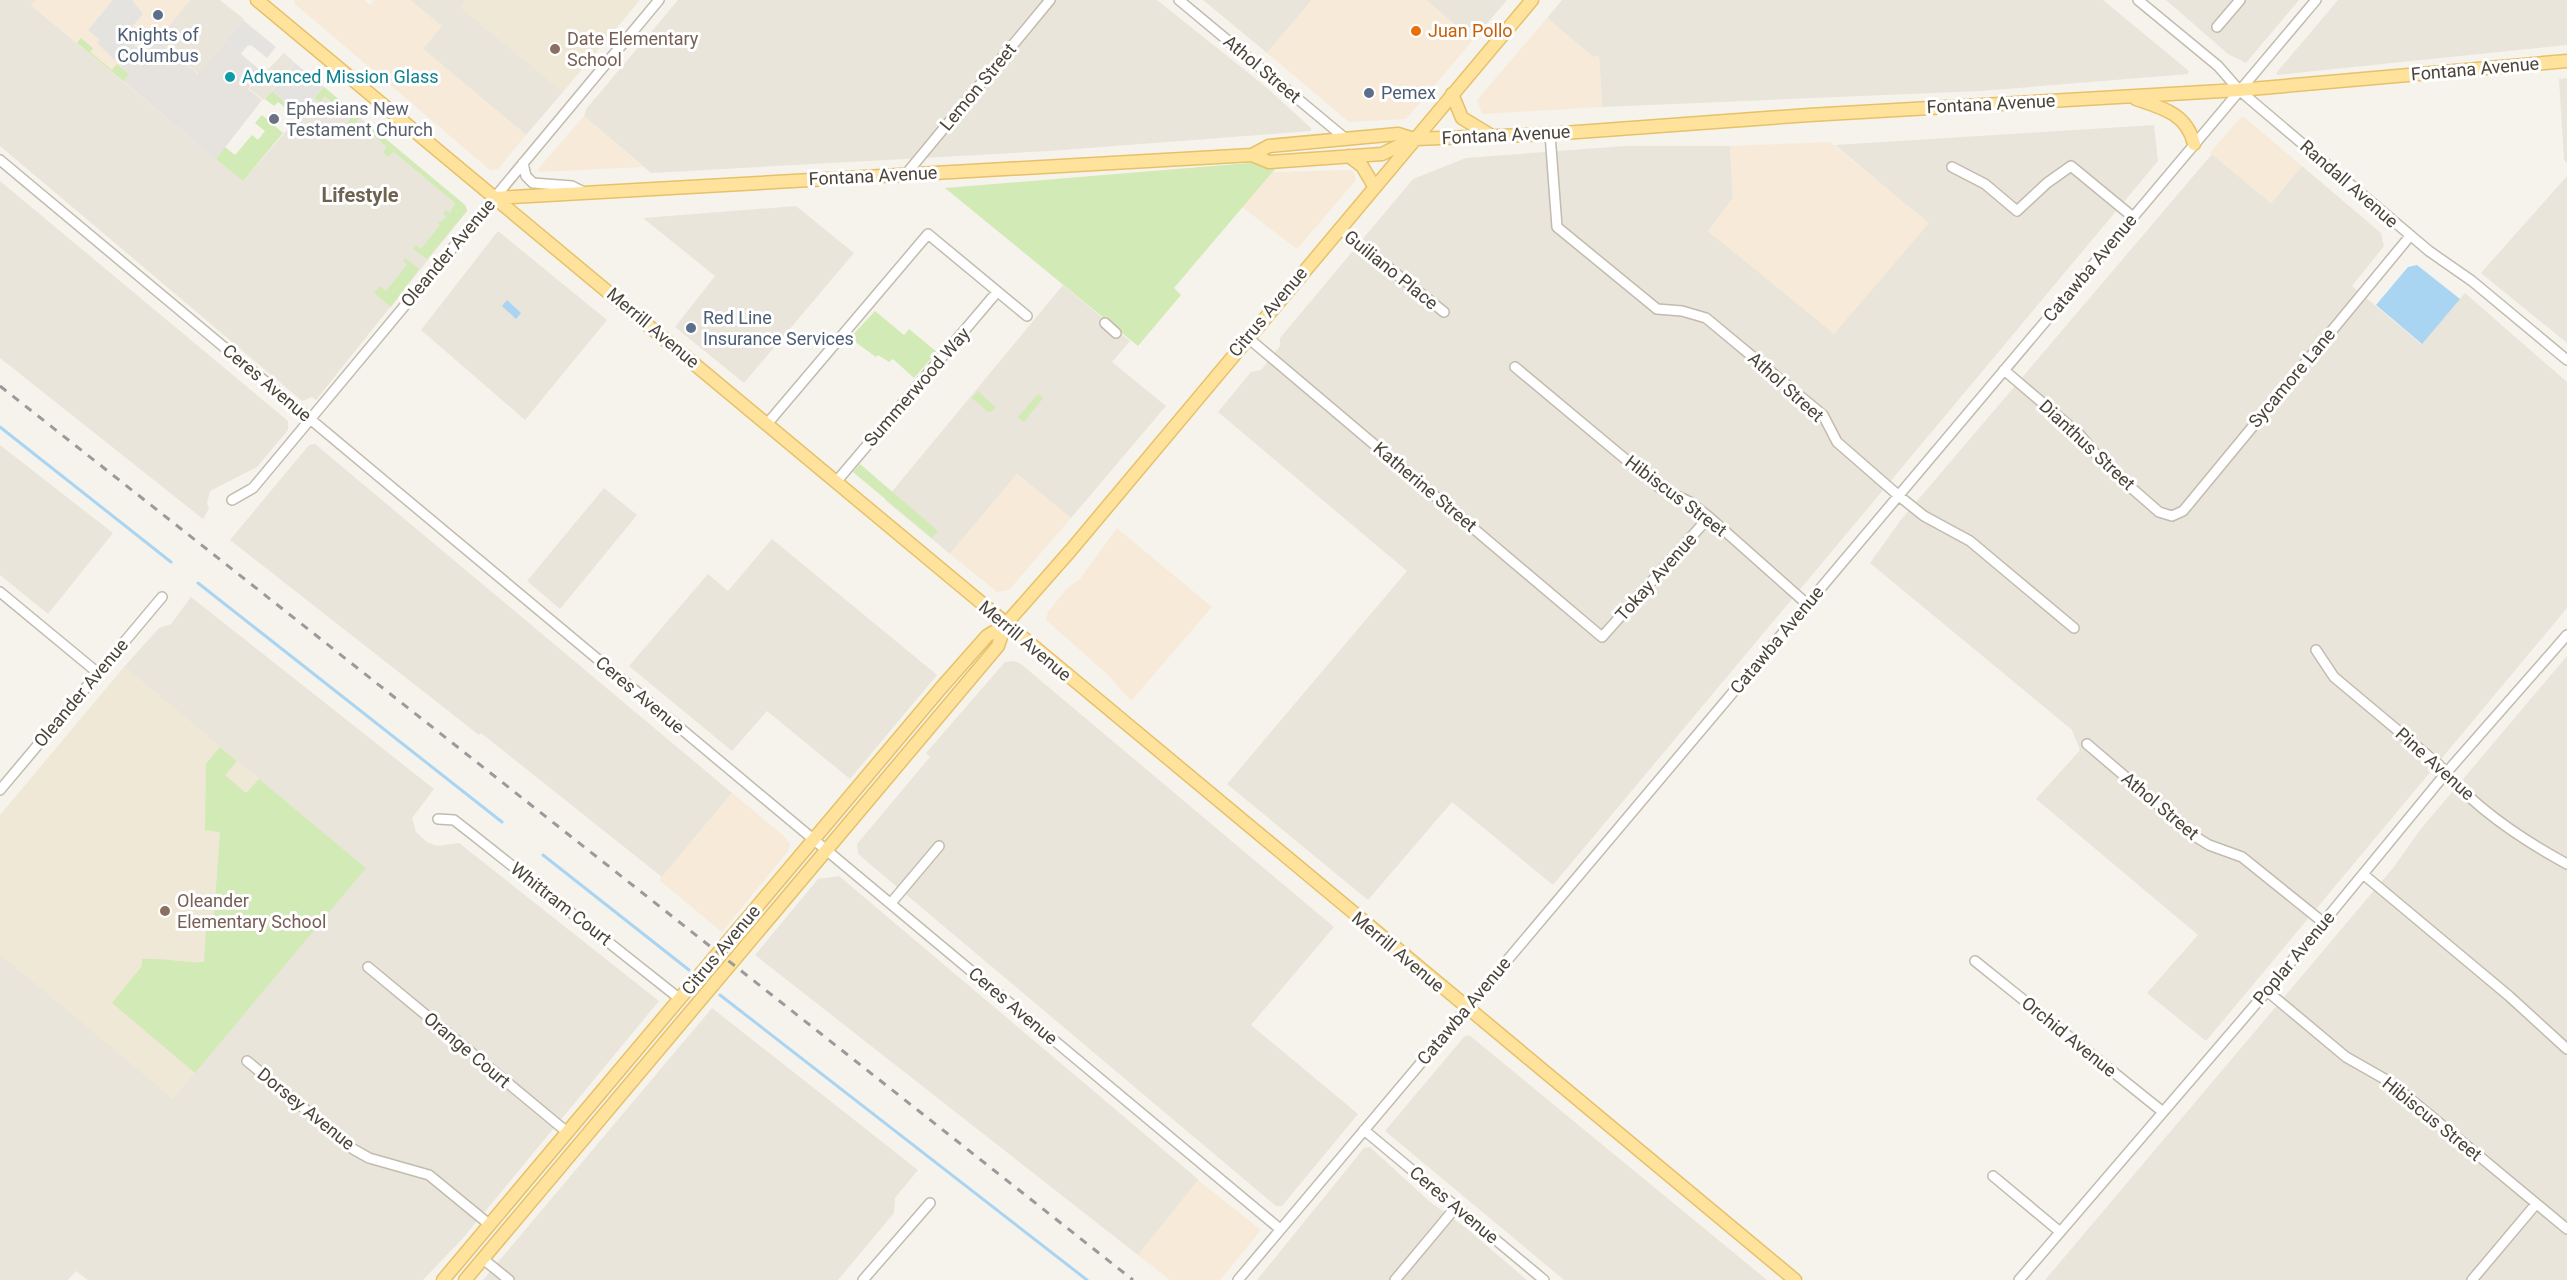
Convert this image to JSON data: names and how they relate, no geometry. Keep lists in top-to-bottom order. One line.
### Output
{"streets":{"main road":["Fontana Avenue","Citrus Avenue","Merrill Avenue"],"street":["Athol Street","Lemon Street","Randall Avenue","Oleander Avenue","Catawba Avenue","Guiliano Place","Sycamore Lane","Ceres Avenue","Summerwood Way","Dianthus Street","Katherine Street","Hibiscus Street","Tokay Avenue","Pine Avenue","Whittram Court","Poplar Avenue","Orchid Avenue","Orange Court","Dorsey Avenue"]},"crossings":[["Athol Street","Fontana Avenue"],["Athol Street","Catawba Avenue"],["Athol Street","Poplar Avenue"],["Fontana Avenue","Lemon Street"],["Fontana Avenue","Randall Avenue"],["Fontana Avenue","Oleander Avenue"],["Fontana Avenue","Catawba Avenue"],["Fontana Avenue","Citrus Avenue"],["Fontana Avenue","Merrill Avenue"],["Randall Avenue","Catawba Avenue"],["Randall Avenue","Sycamore Lane"],["Oleander Avenue","Merrill Avenue"],["Oleander Avenue","Ceres Avenue"],["Catawba Avenue","Merrill Avenue"],["Catawba Avenue","Ceres Avenue"],["Catawba Avenue","Dianthus Street"],["Catawba Avenue","Hibiscus Street"],["Guiliano Place","Citrus Avenue"],["Citrus Avenue","Merrill Avenue"],["Citrus Avenue","Ceres Avenue"],["Citrus Avenue","Katherine Street"],["Citrus Avenue","Whittram Court"],["Citrus Avenue","Orange Court"],["Citrus Avenue","Dorsey Avenue"],["Merrill Avenue","Summerwood Way"],["Sycamore Lane","Dianthus Street"],["Katherine Street","Tokay Avenue"],["Hibiscus Street","Tokay Avenue"],["Hibiscus Street","Poplar Avenue"],["Pine Avenue","Poplar Avenue"],["Poplar Avenue","Orchid Avenue"]],"districts":["Lifestyle"],"places":["Knights of Columbus","Juan Pollo","Date Elementary School","Advanced Mission Glass","Pemex","Ephesians New Testament Church","Red Line Insurance Services","Oleander Elementary School"]}
